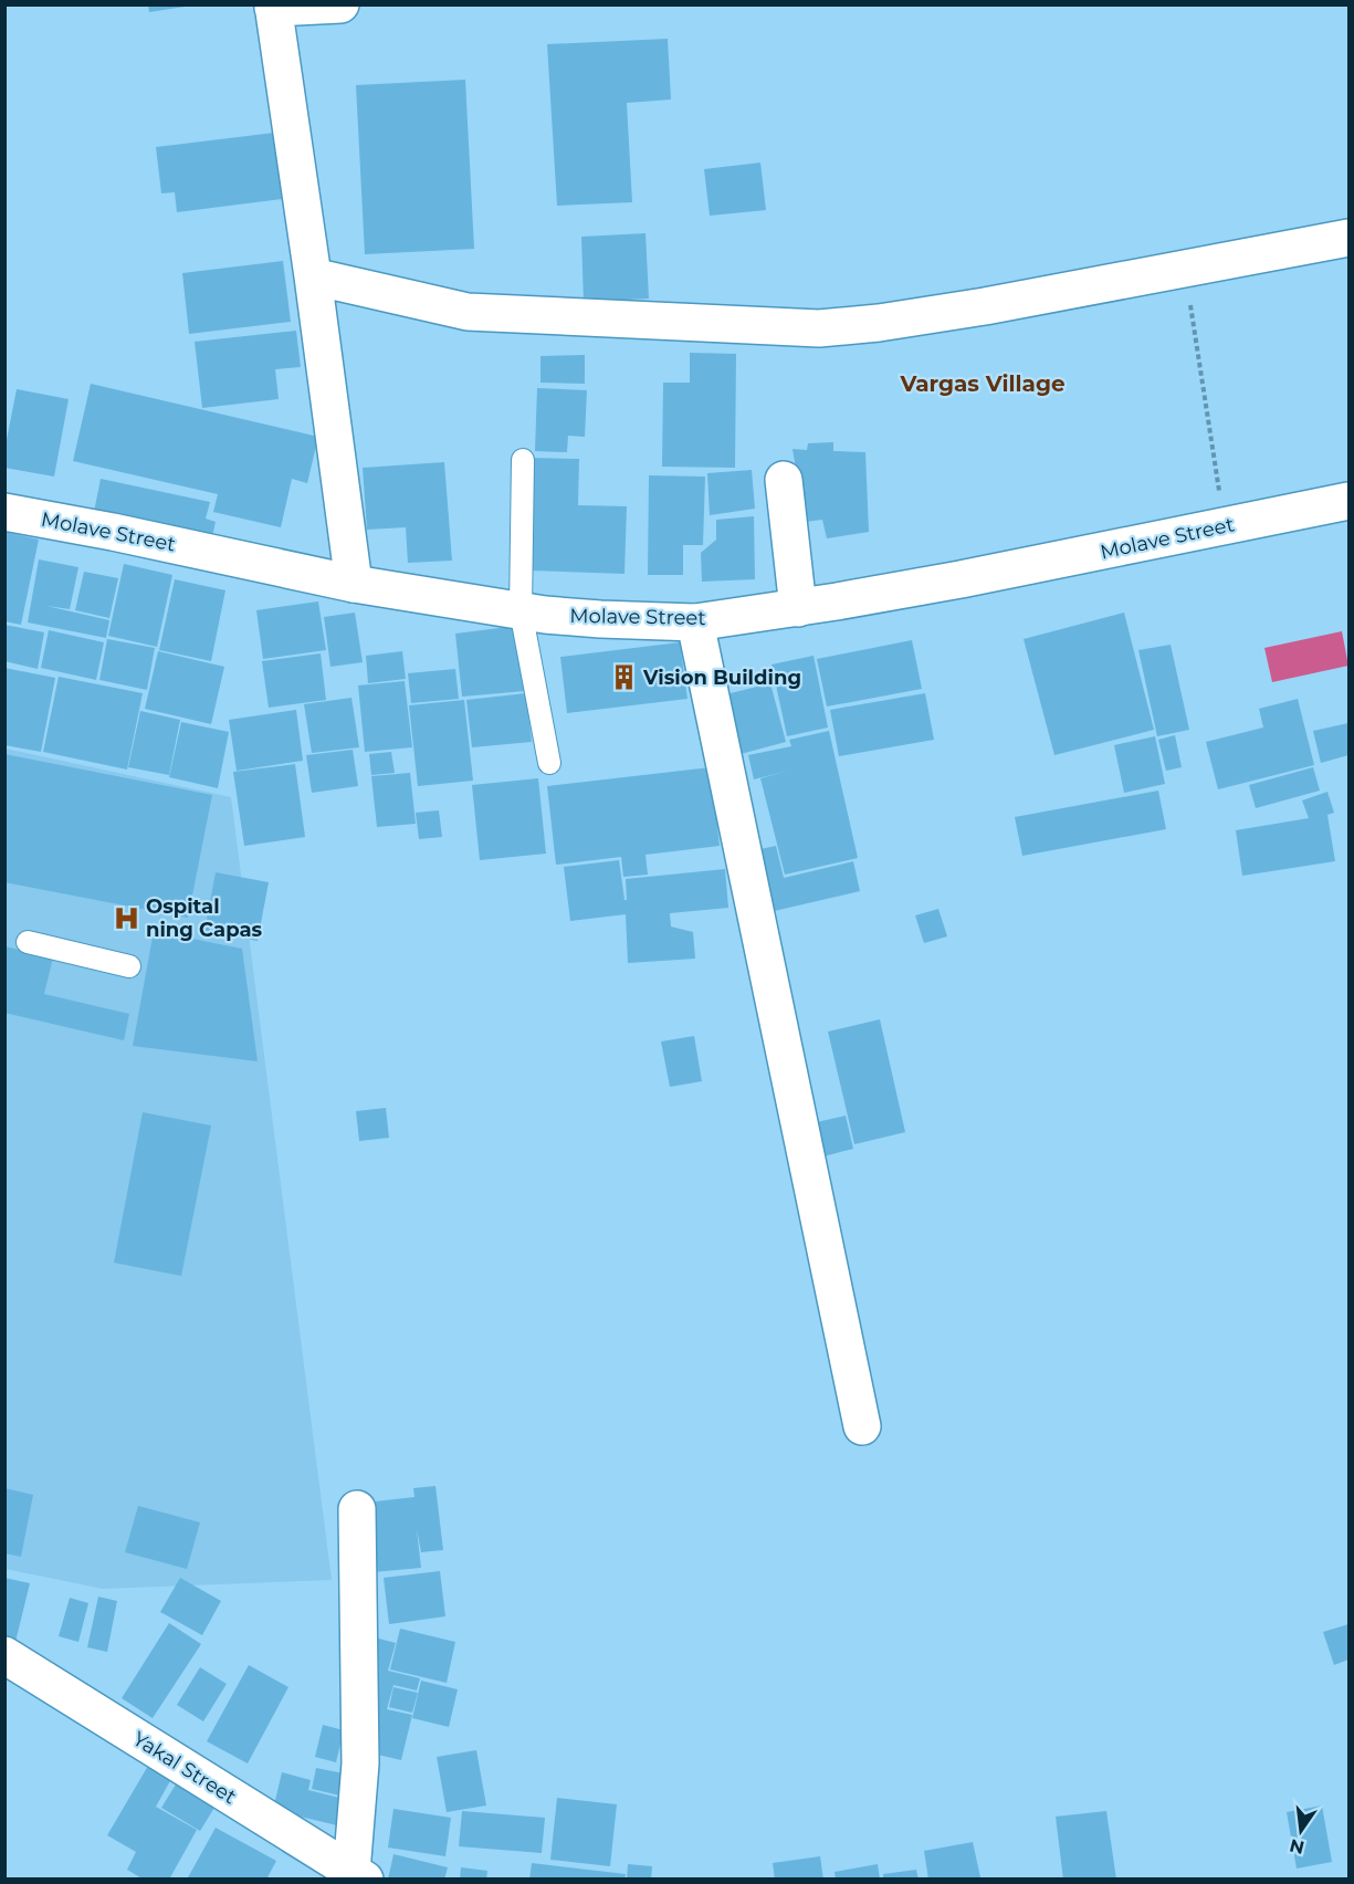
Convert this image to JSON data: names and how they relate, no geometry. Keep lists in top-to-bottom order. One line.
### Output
{"streets":{"street":["Molave Street","Yakal Street"]},"districts":["Vargas Village"],"places":{"building":["Vision Building"],"hospital":["Ospital ning Capas"]},"north":"bottom"}
